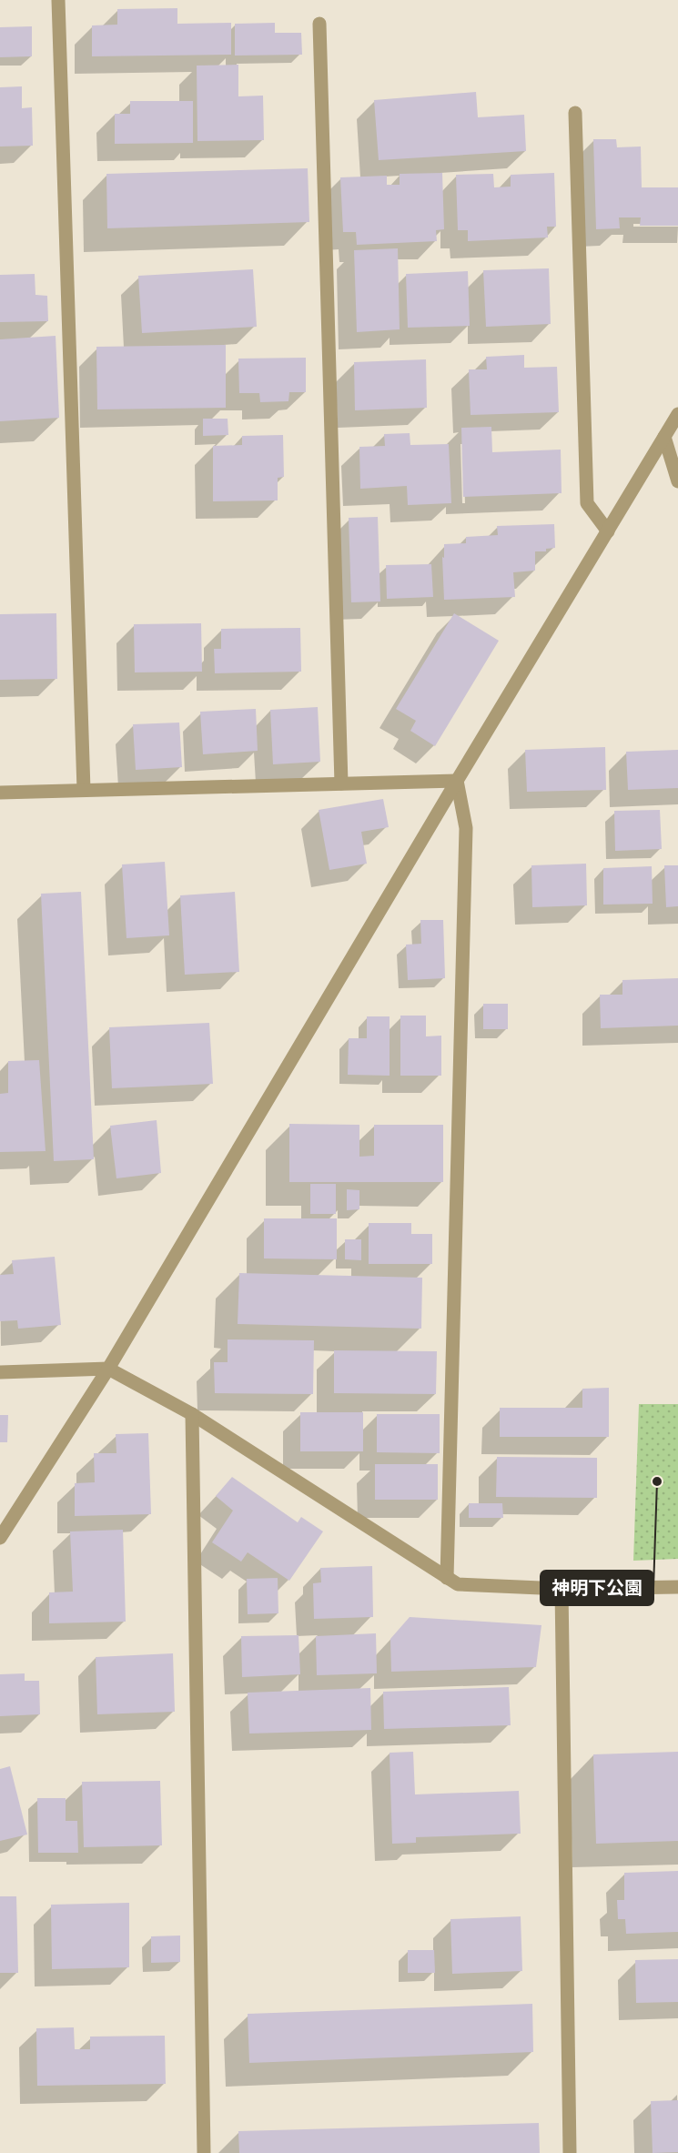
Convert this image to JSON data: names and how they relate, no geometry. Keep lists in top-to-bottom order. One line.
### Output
{"places":["神明下公園"]}
